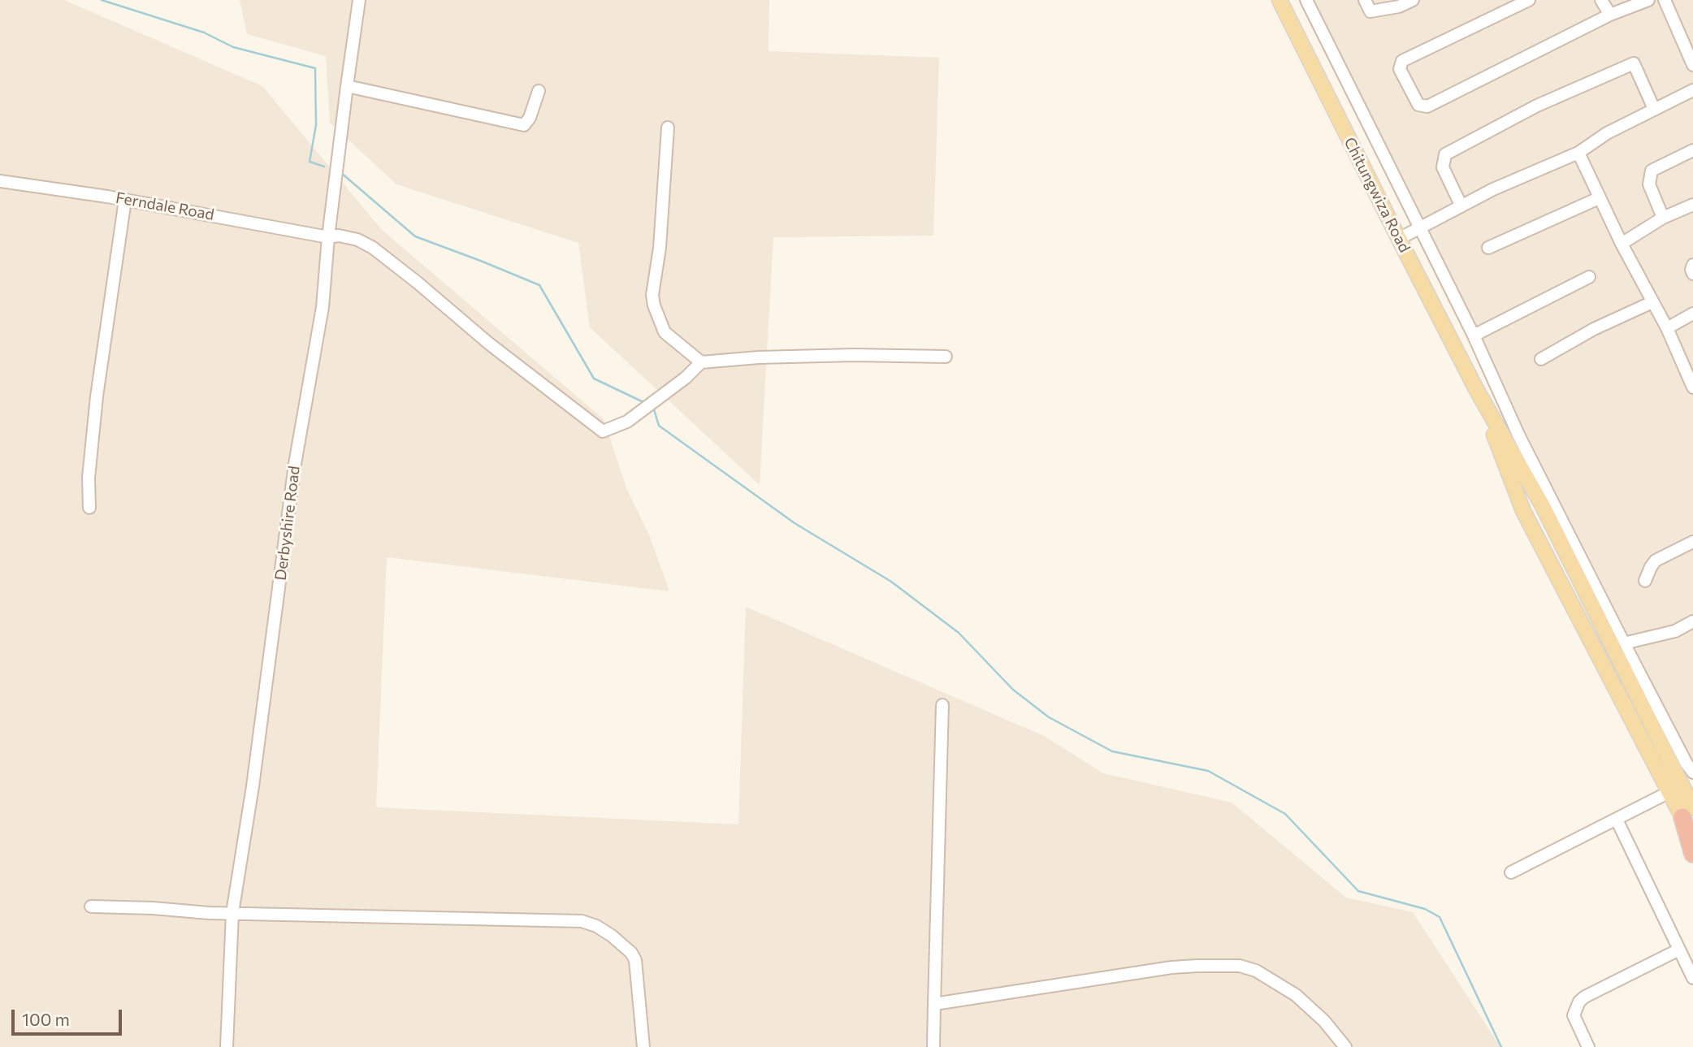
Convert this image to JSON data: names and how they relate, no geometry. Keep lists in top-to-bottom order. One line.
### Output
{"streets":{"main road":["Chitungwiza Road"],"street":["Ferndale Road","Derbyshire Road"]},"crossings":[["Ferndale Road","Derbyshire Road"]],"scale_bar":"100 m"}
